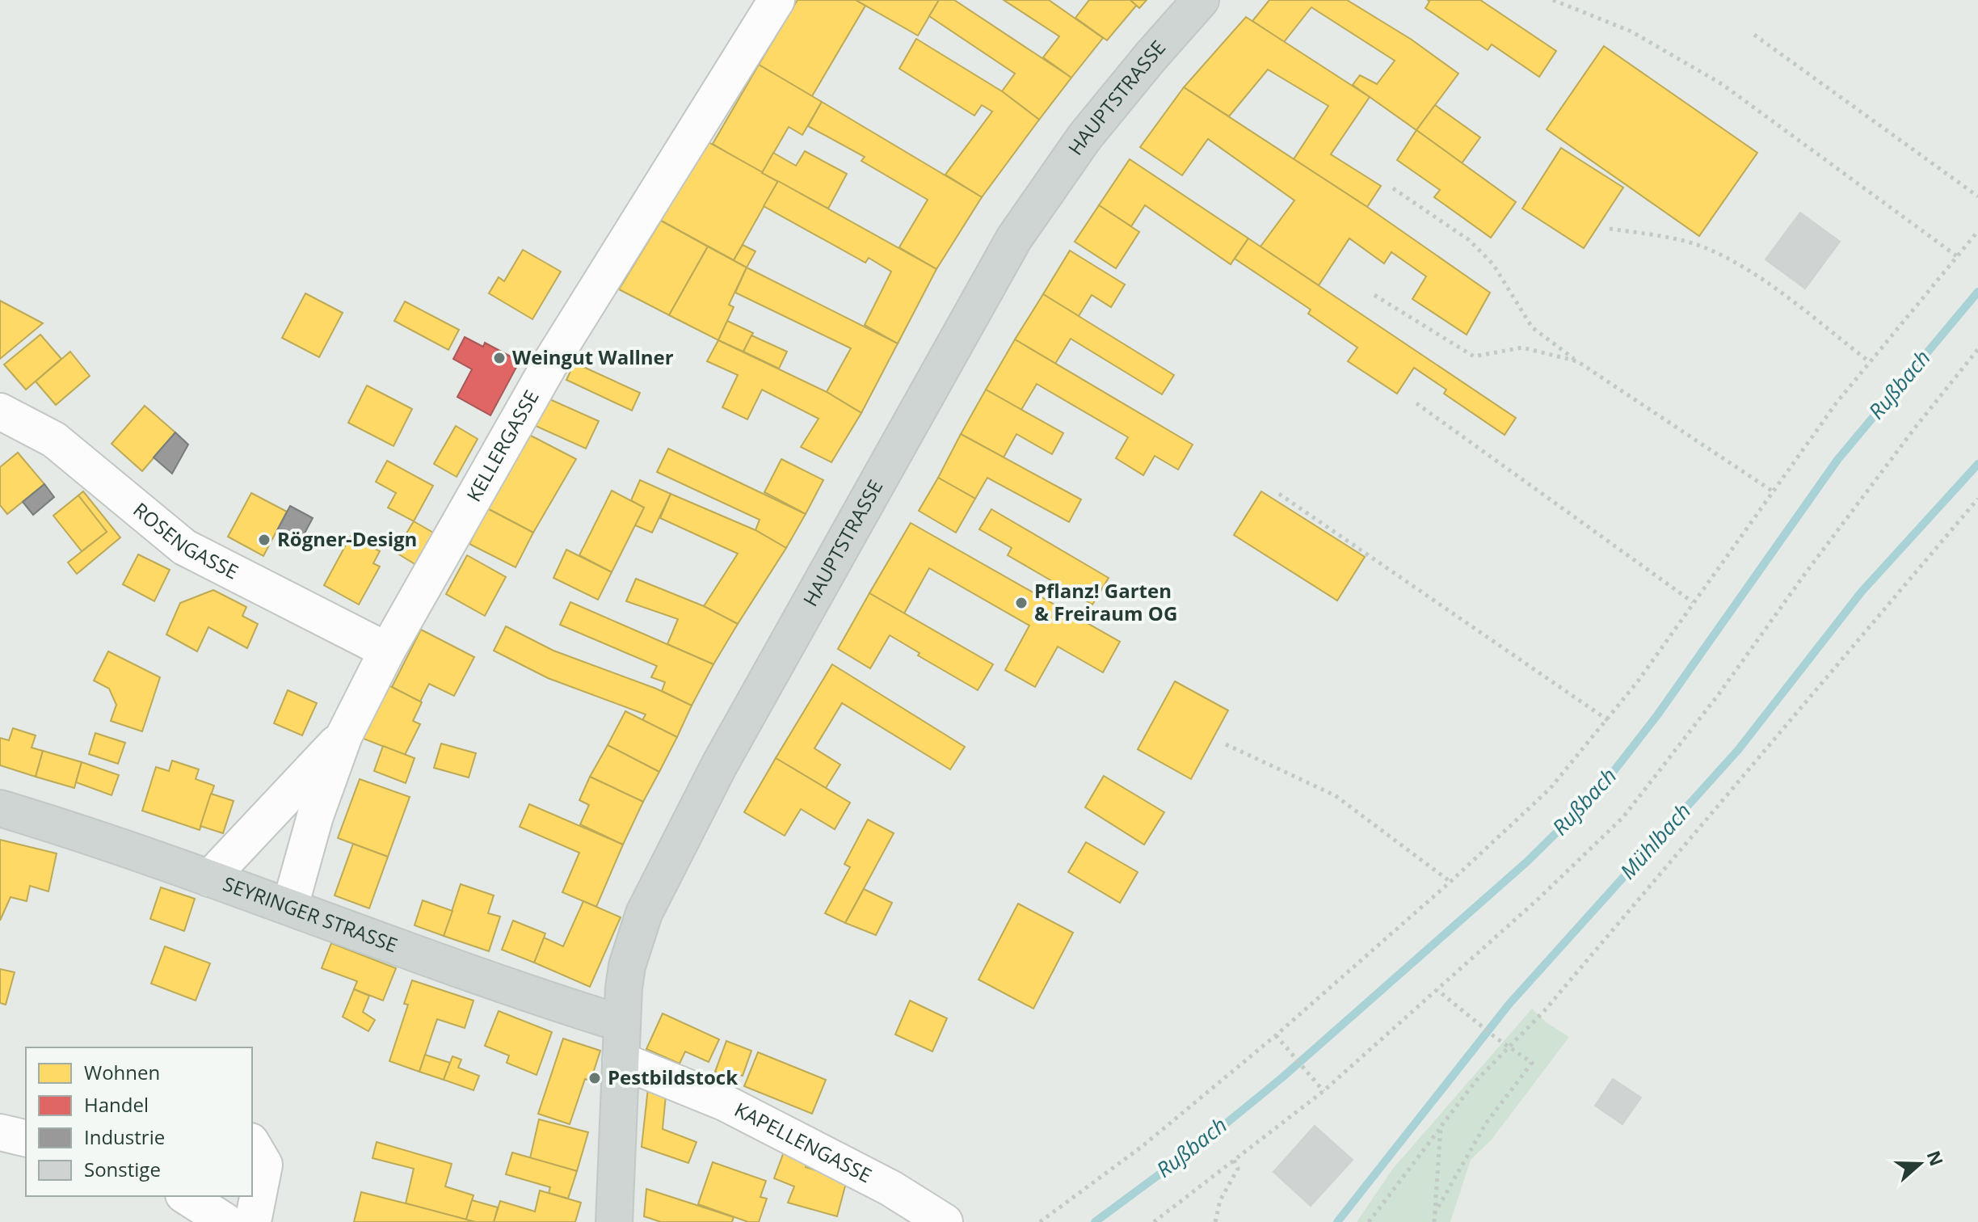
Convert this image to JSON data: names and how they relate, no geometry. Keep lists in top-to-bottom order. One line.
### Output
{"streets":{"main road":["HAUPTSTRASSE","SEYRINGER STRASSE"],"street":["KELLERGASSE","ROSENGASSE","KAPELLENGASSE"]},"crossings":[["HAUPTSTRASSE","SEYRINGER STRASSE"],["HAUPTSTRASSE","KAPELLENGASSE"],["KELLERGASSE","ROSENGASSE"],["KELLERGASSE","SEYRINGER STRASSE"]],"water":["Rußbach","Mühlbach"],"places":["Weingut Wallner","Rögner-Design","Pflanz! Garten & Freiraum OG","Pestbildstock"],"legend":["Wohnen","Handel","Industrie","Sonstige"],"north":"right"}
